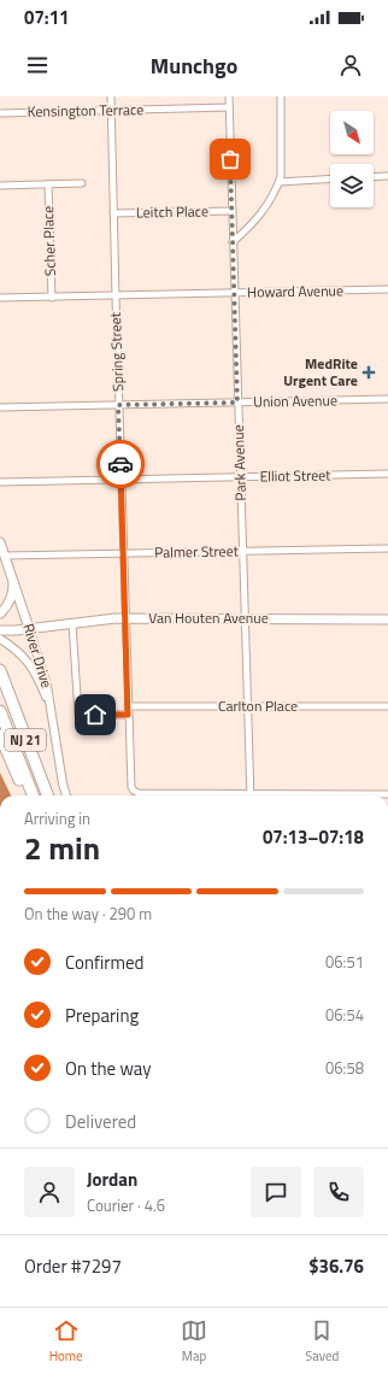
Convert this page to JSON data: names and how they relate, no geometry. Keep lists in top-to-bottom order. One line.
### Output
{"streets":{"highway":["NJ 21"],"main road":["Van Houten Avenue","River Drive"],"street":["Kensington Terrace","Leitch Place","Scher Place","Howard Avenue","Spring Street","Union Avenue","Park Avenue","Elliot Street","Palmer Street","Carlton Place"]},"crossings":[["Kensington Terrace","Spring Street"],["Kensington Terrace","Park Avenue"],["Leitch Place","Spring Street"],["Leitch Place","Park Avenue"],["Scher Place","Howard Avenue"],["Howard Avenue","Spring Street"],["Howard Avenue","Park Avenue"],["Spring Street","Union Avenue"],["Spring Street","Elliot Street"],["Spring Street","Palmer Street"],["Spring Street","Van Houten Avenue"],["Spring Street","Carlton Place"],["Union Avenue","Park Avenue"],["Park Avenue","Elliot Street"],["Park Avenue","Palmer Street"],["Park Avenue","Van Houten Avenue"],["Park Avenue","Carlton Place"],["Palmer Street","River Drive"],["Van Houten Avenue","River Drive"]],"places":{"health":["MedRite Urgent Care"]},"north":"bottom right","page":{"status":"07:11","header":"Munchgo","heading":["2 min","Arriving in","07:13–07:18"],"panel":["Jordan","Courier · 4.6","Order #7297","$36.76"],"bar":"On the way · 290 m","list":[["Confirmed","06:51"],["Preparing","06:54"],["On the way","06:58"],"Delivered"],"tabs":["Home","Map","Saved"]}}
